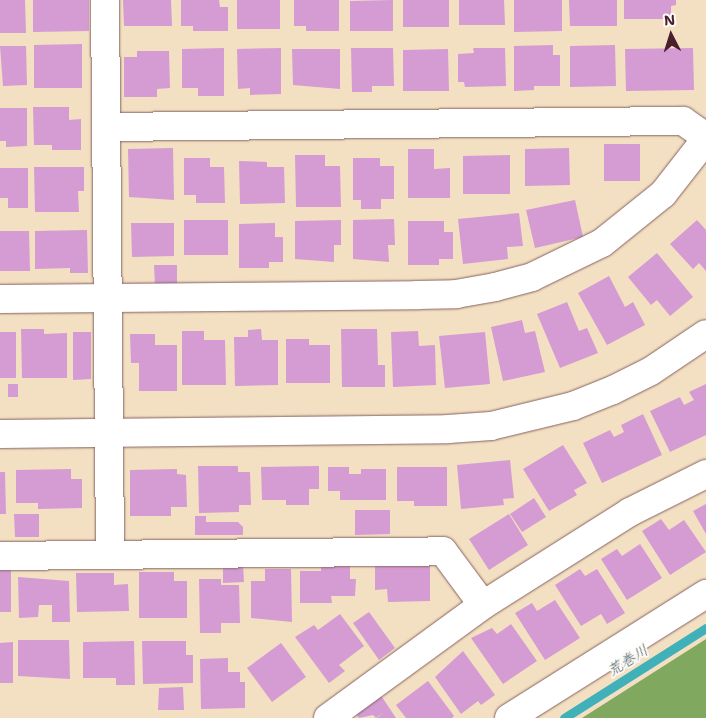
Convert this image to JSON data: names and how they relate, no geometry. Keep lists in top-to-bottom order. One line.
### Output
{"water":["荒巻川"],"north":"top"}
